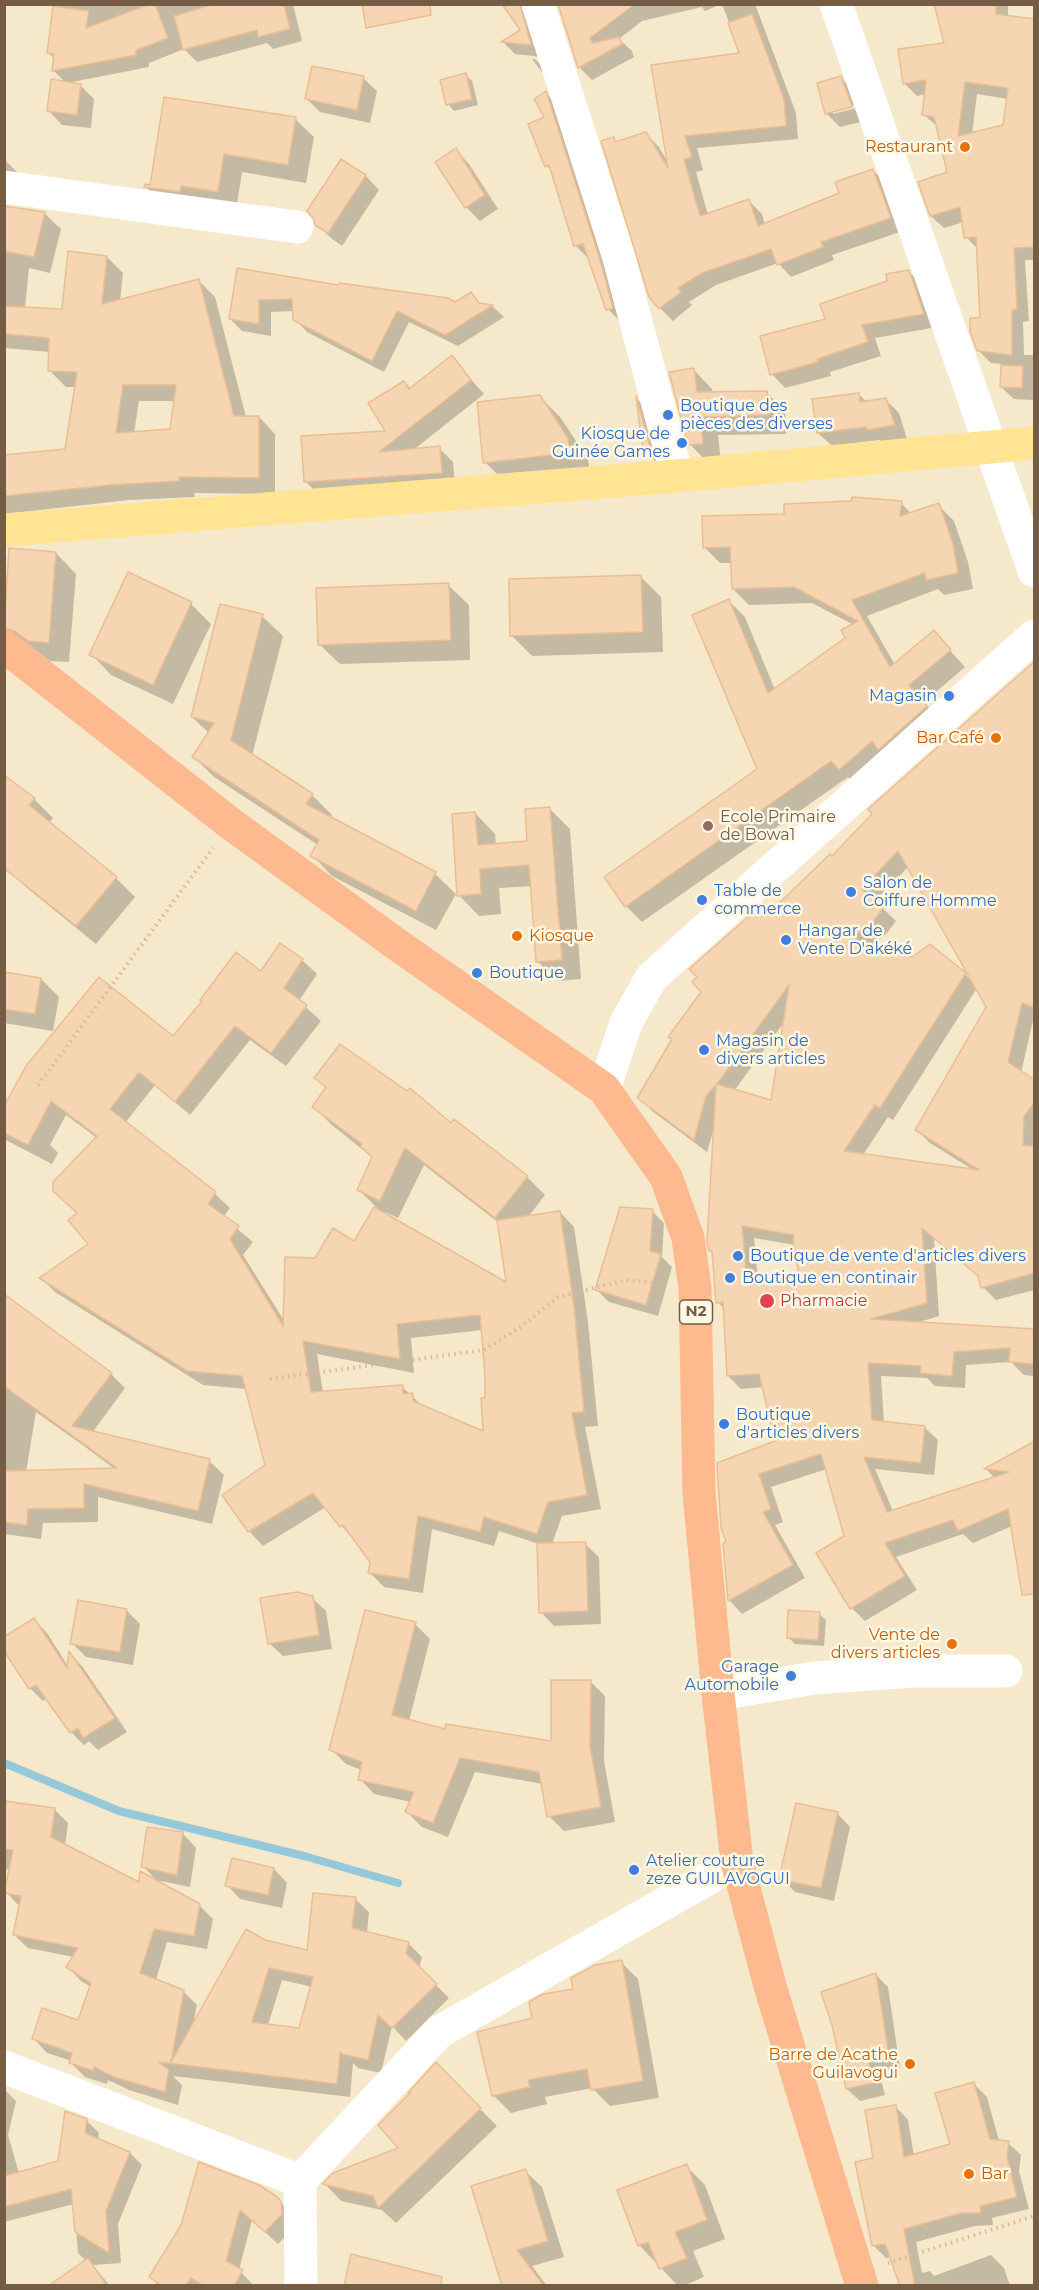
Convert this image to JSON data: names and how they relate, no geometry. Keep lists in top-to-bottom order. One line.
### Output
{"streets":{"highway":["N2"]},"places":["Restaurant","Boutique des pièces des diverses","Kiosque de Guinée Games","Magasin","Bar Café","Ecole Primaire de Bowa1","Salon de Coiffure Homme","Table de commerce","Kiosque","Hangar de Vente D'akéké","Boutique","Magasin de divers articles","Boutique de vente d'articles divers","Boutique en continair","Pharmacie","Boutique d'articles divers","Vente de divers articles","Garage Automobile","Atelier couture zeze GUILAVOGUI","Barre de Acathe Guilavogui","Bar"]}
